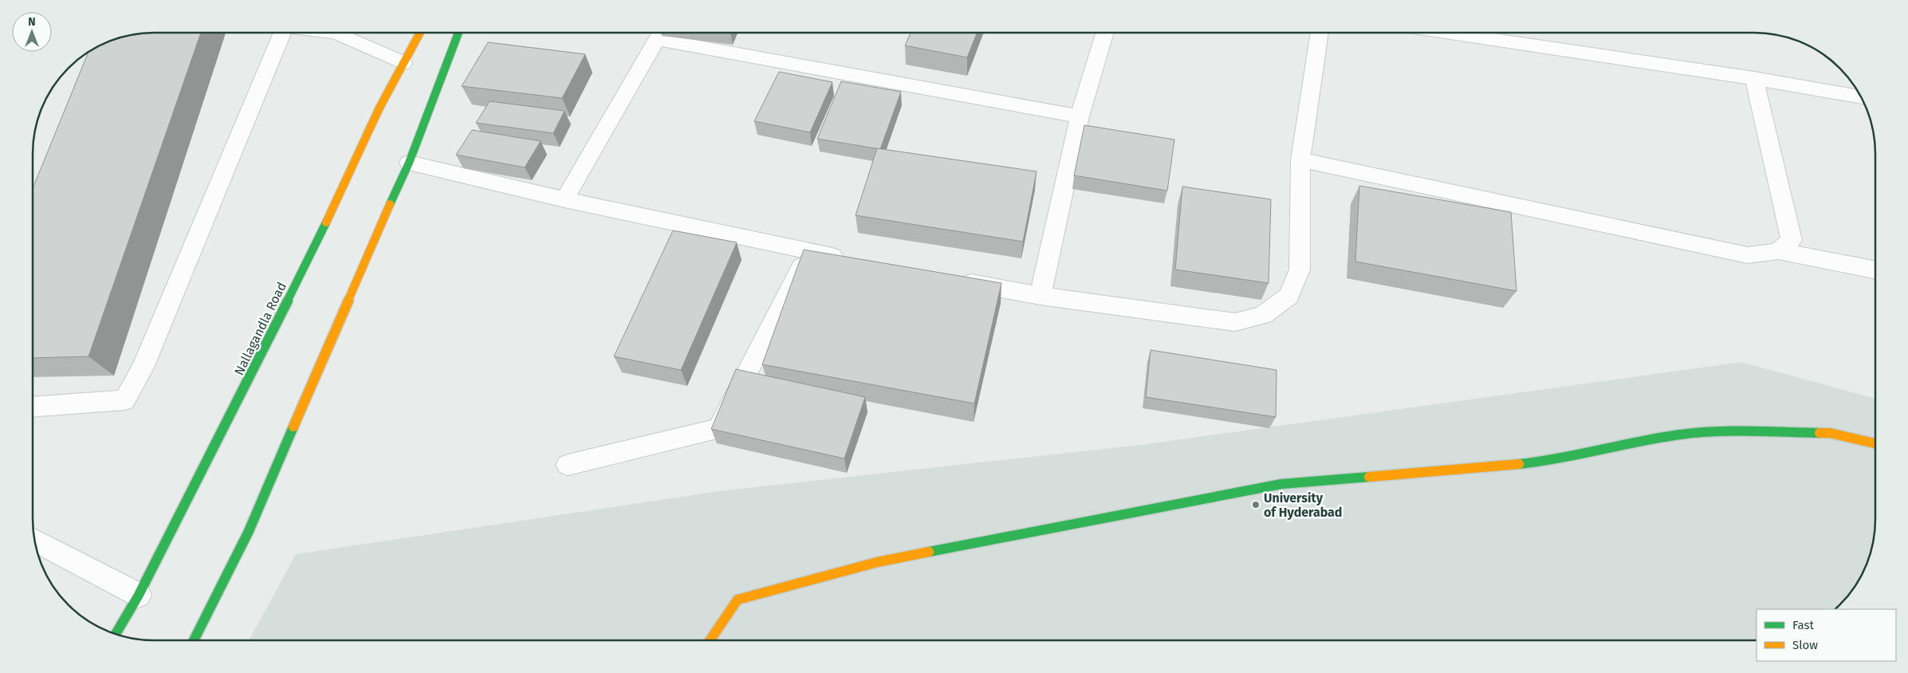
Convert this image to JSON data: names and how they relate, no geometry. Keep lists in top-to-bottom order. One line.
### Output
{"streets":{"main road":["Nallagandla Road"]},"places":["University of Hyderabad"],"legend":["Fast","Slow"],"north":"top"}
